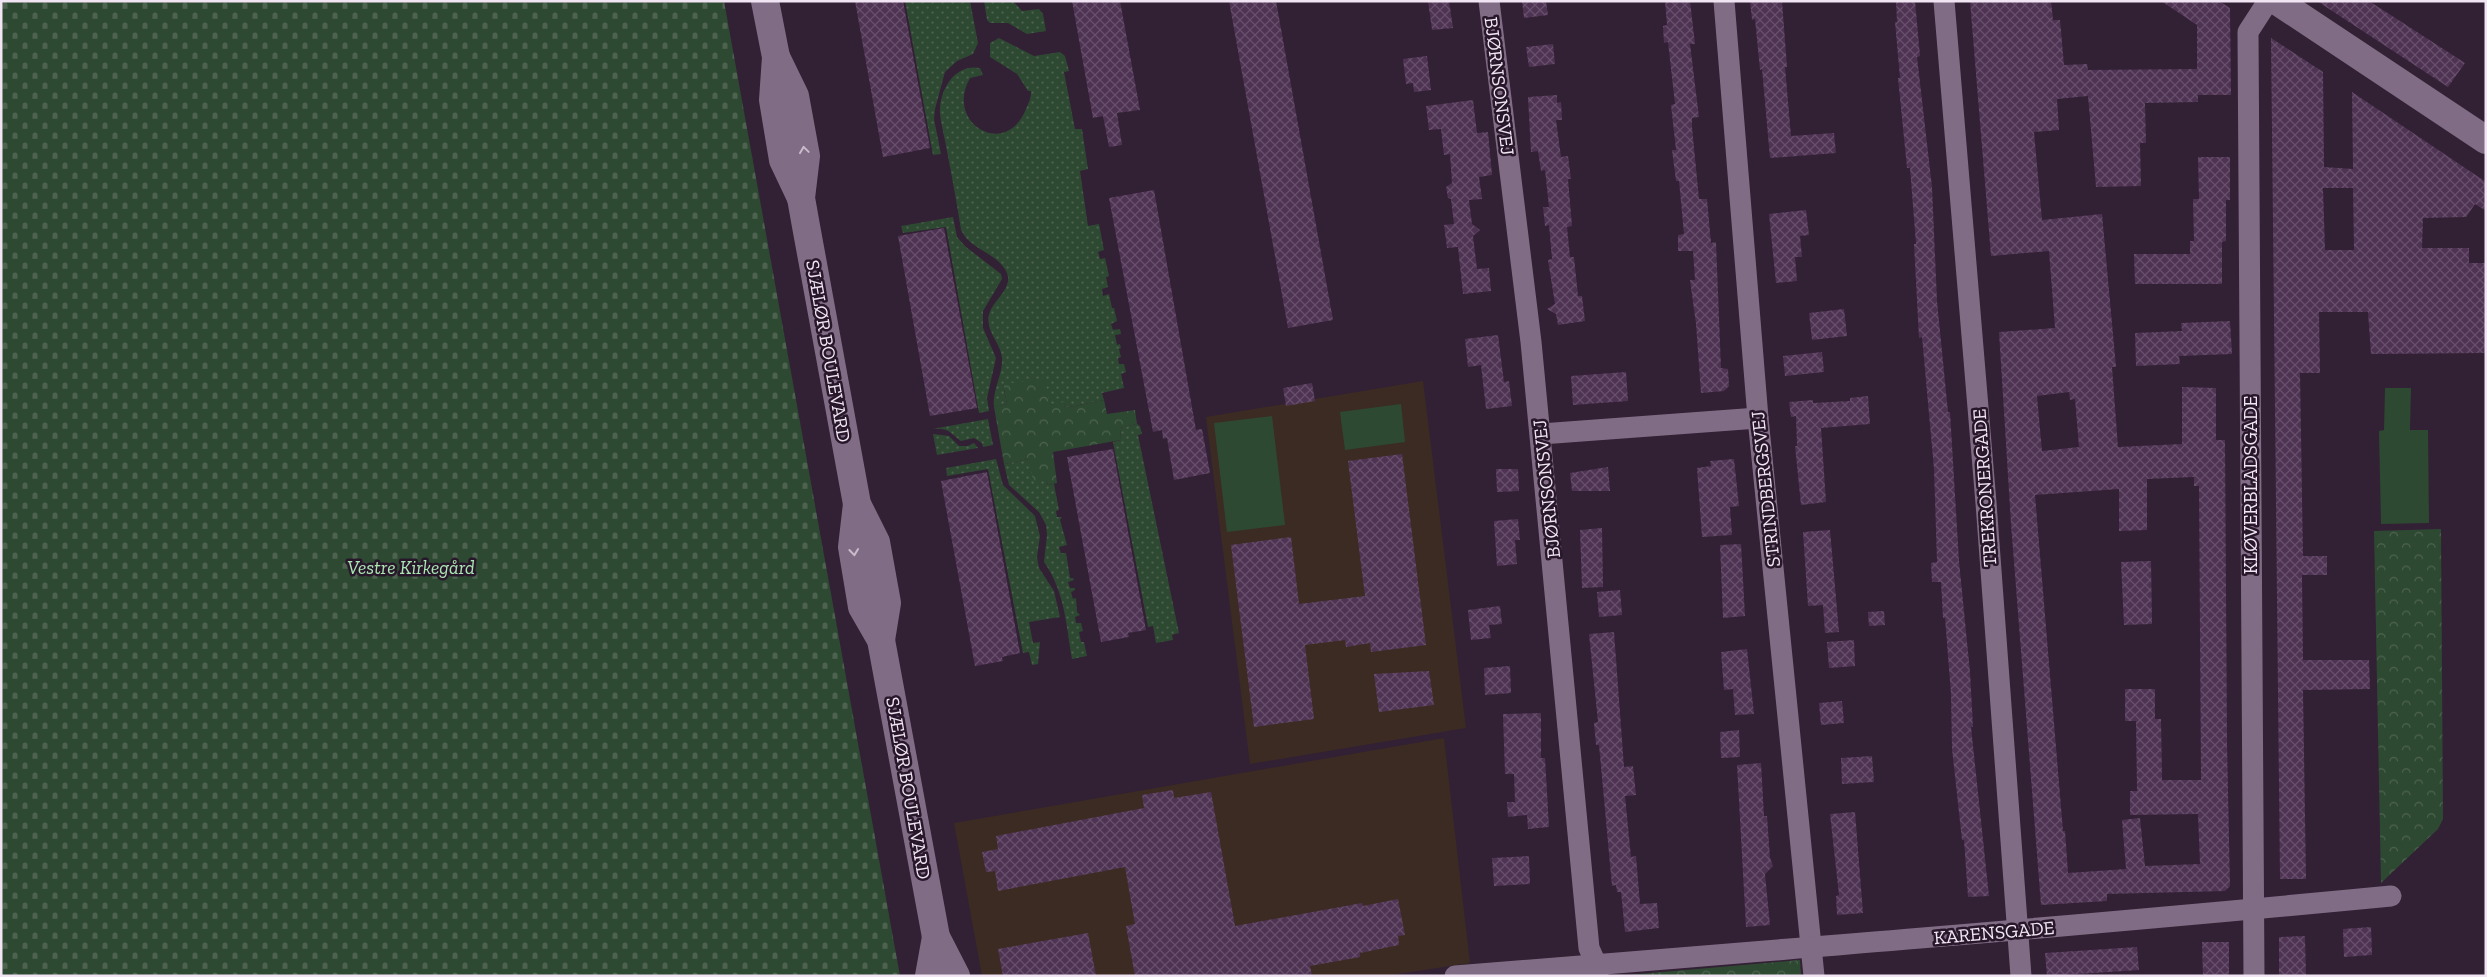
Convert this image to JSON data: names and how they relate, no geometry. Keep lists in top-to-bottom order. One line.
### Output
{"streets":{"street":["BJØRNSONSVEJ","SJÆLØR BOULEVARD","KLØVERBLADSGADE","TREKRONERGADE","STRINDBERGSVEJ","KARENSGADE"]},"crossings":[["BJØRNSONSVEJ","KARENSGADE"],["KLØVERBLADSGADE","KARENSGADE"],["TREKRONERGADE","KARENSGADE"],["STRINDBERGSVEJ","KARENSGADE"]],"parks":["Vestre Kirkegård"]}
